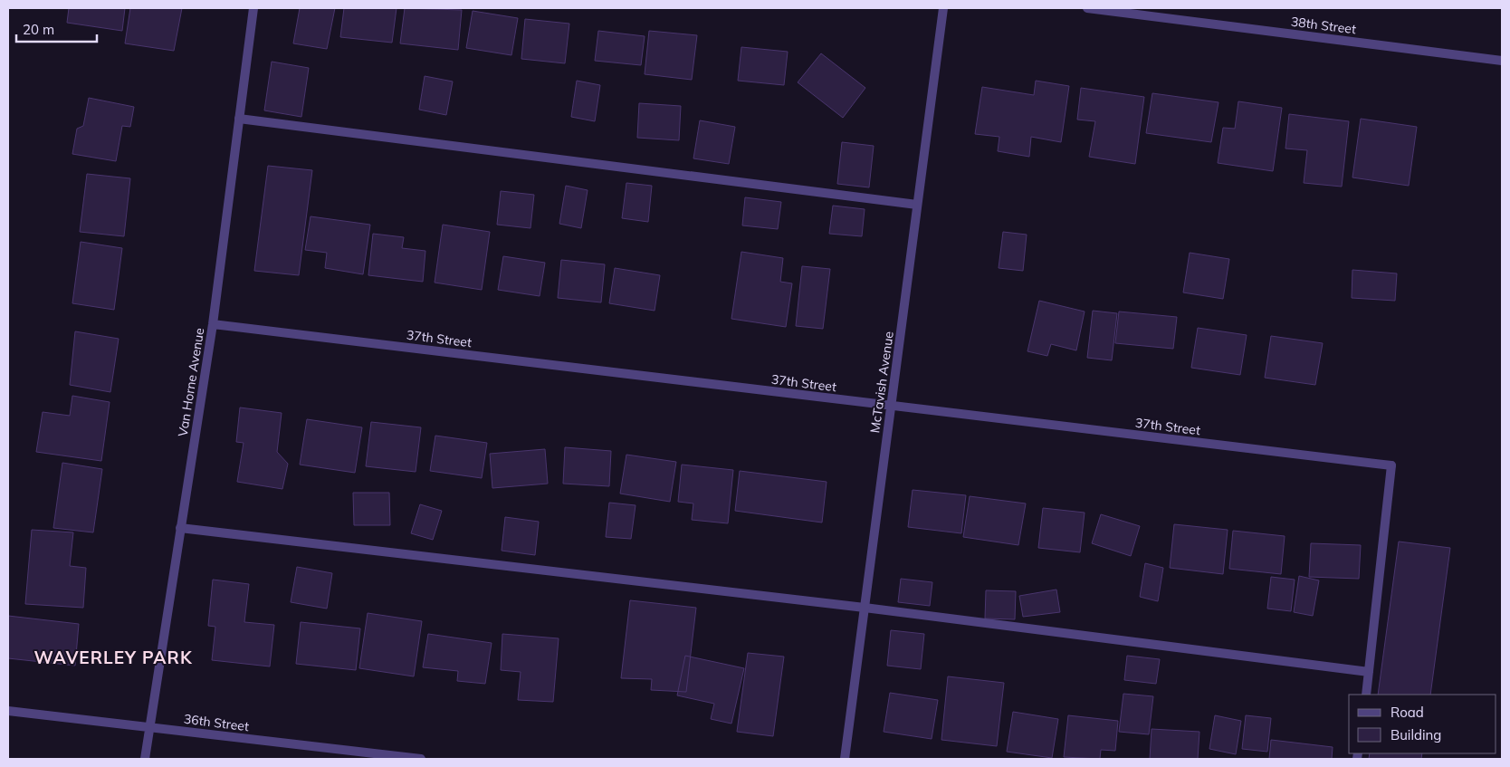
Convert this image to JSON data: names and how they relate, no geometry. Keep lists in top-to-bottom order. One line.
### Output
{"streets":{"street":["38th Street","37th Street","Van Horne Avenue","McTavish Avenue","36th Street"]},"crossings":[["37th Street","Van Horne Avenue"],["37th Street","McTavish Avenue"],["Van Horne Avenue","36th Street"]],"districts":["WAVERLEY PARK"],"legend":["Road","Building"],"scale_bar":"20 m"}
